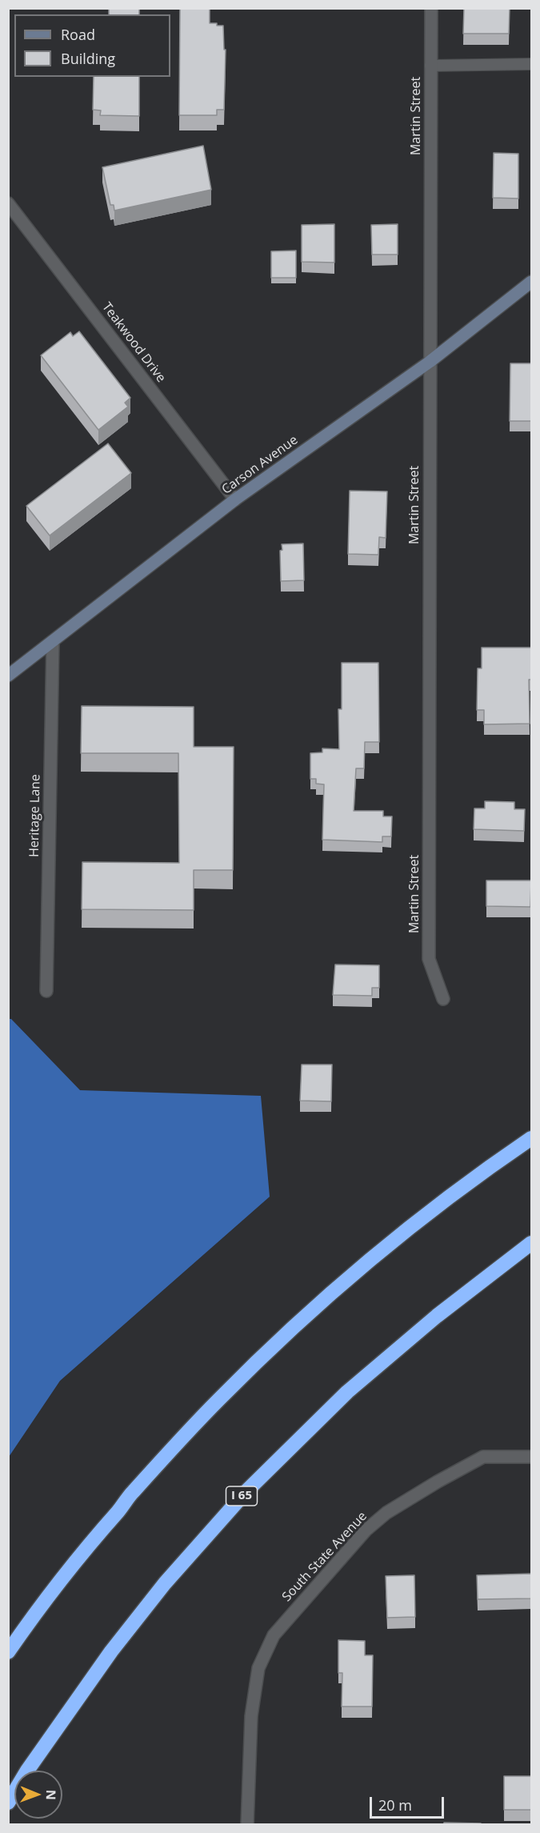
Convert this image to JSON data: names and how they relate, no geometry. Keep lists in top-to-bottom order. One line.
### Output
{"streets":{"highway":["I 65"],"main road":["Carson Avenue"],"street":["Martin Street","Teakwood Drive","Heritage Lane","South State Avenue"]},"crossings":[["Martin Street","Carson Avenue"],["Teakwood Drive","Carson Avenue"],["Carson Avenue","Heritage Lane"]],"legend":["Road","Building"],"scale_bar":"20 m","north":"right"}
